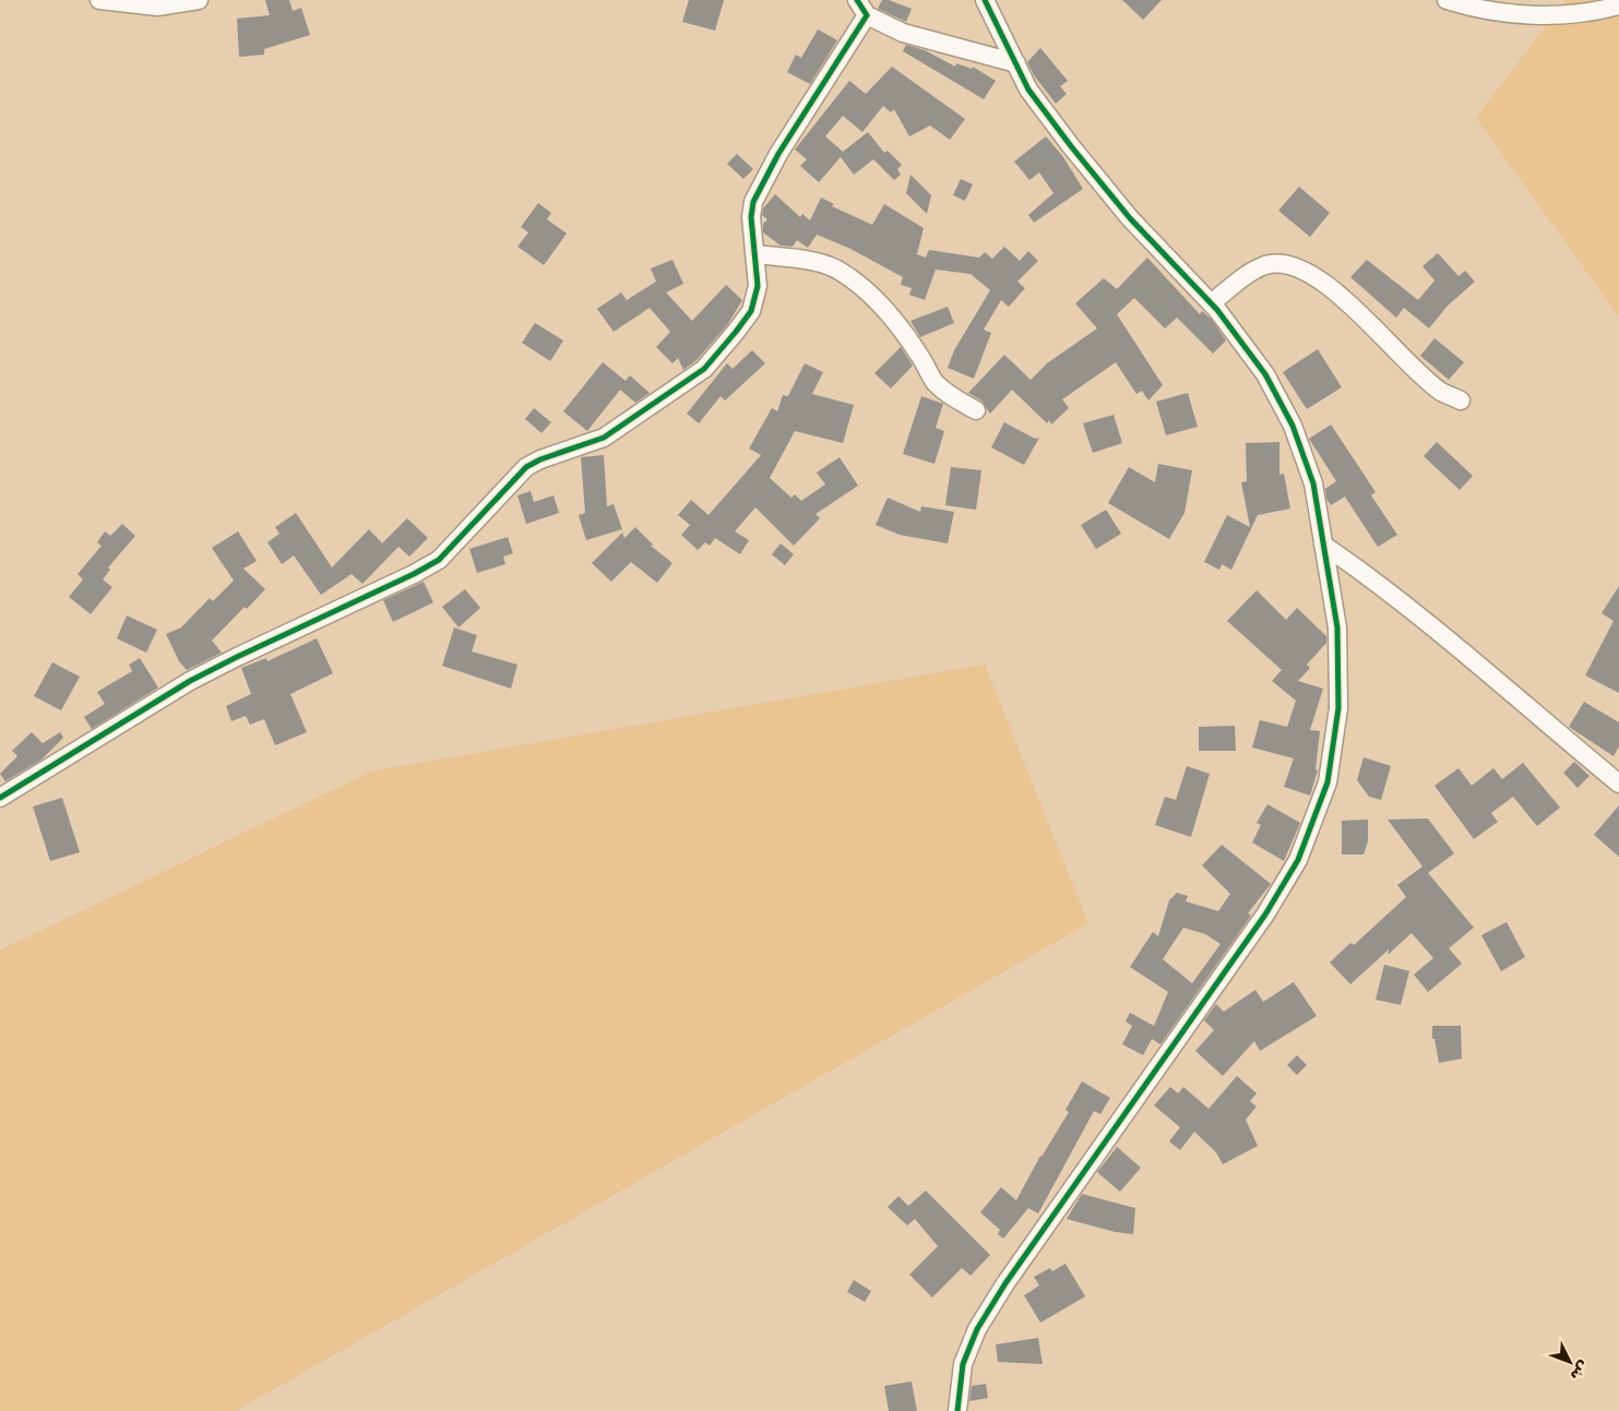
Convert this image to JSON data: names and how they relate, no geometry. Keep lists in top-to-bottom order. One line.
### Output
{"north":"bottom right"}
